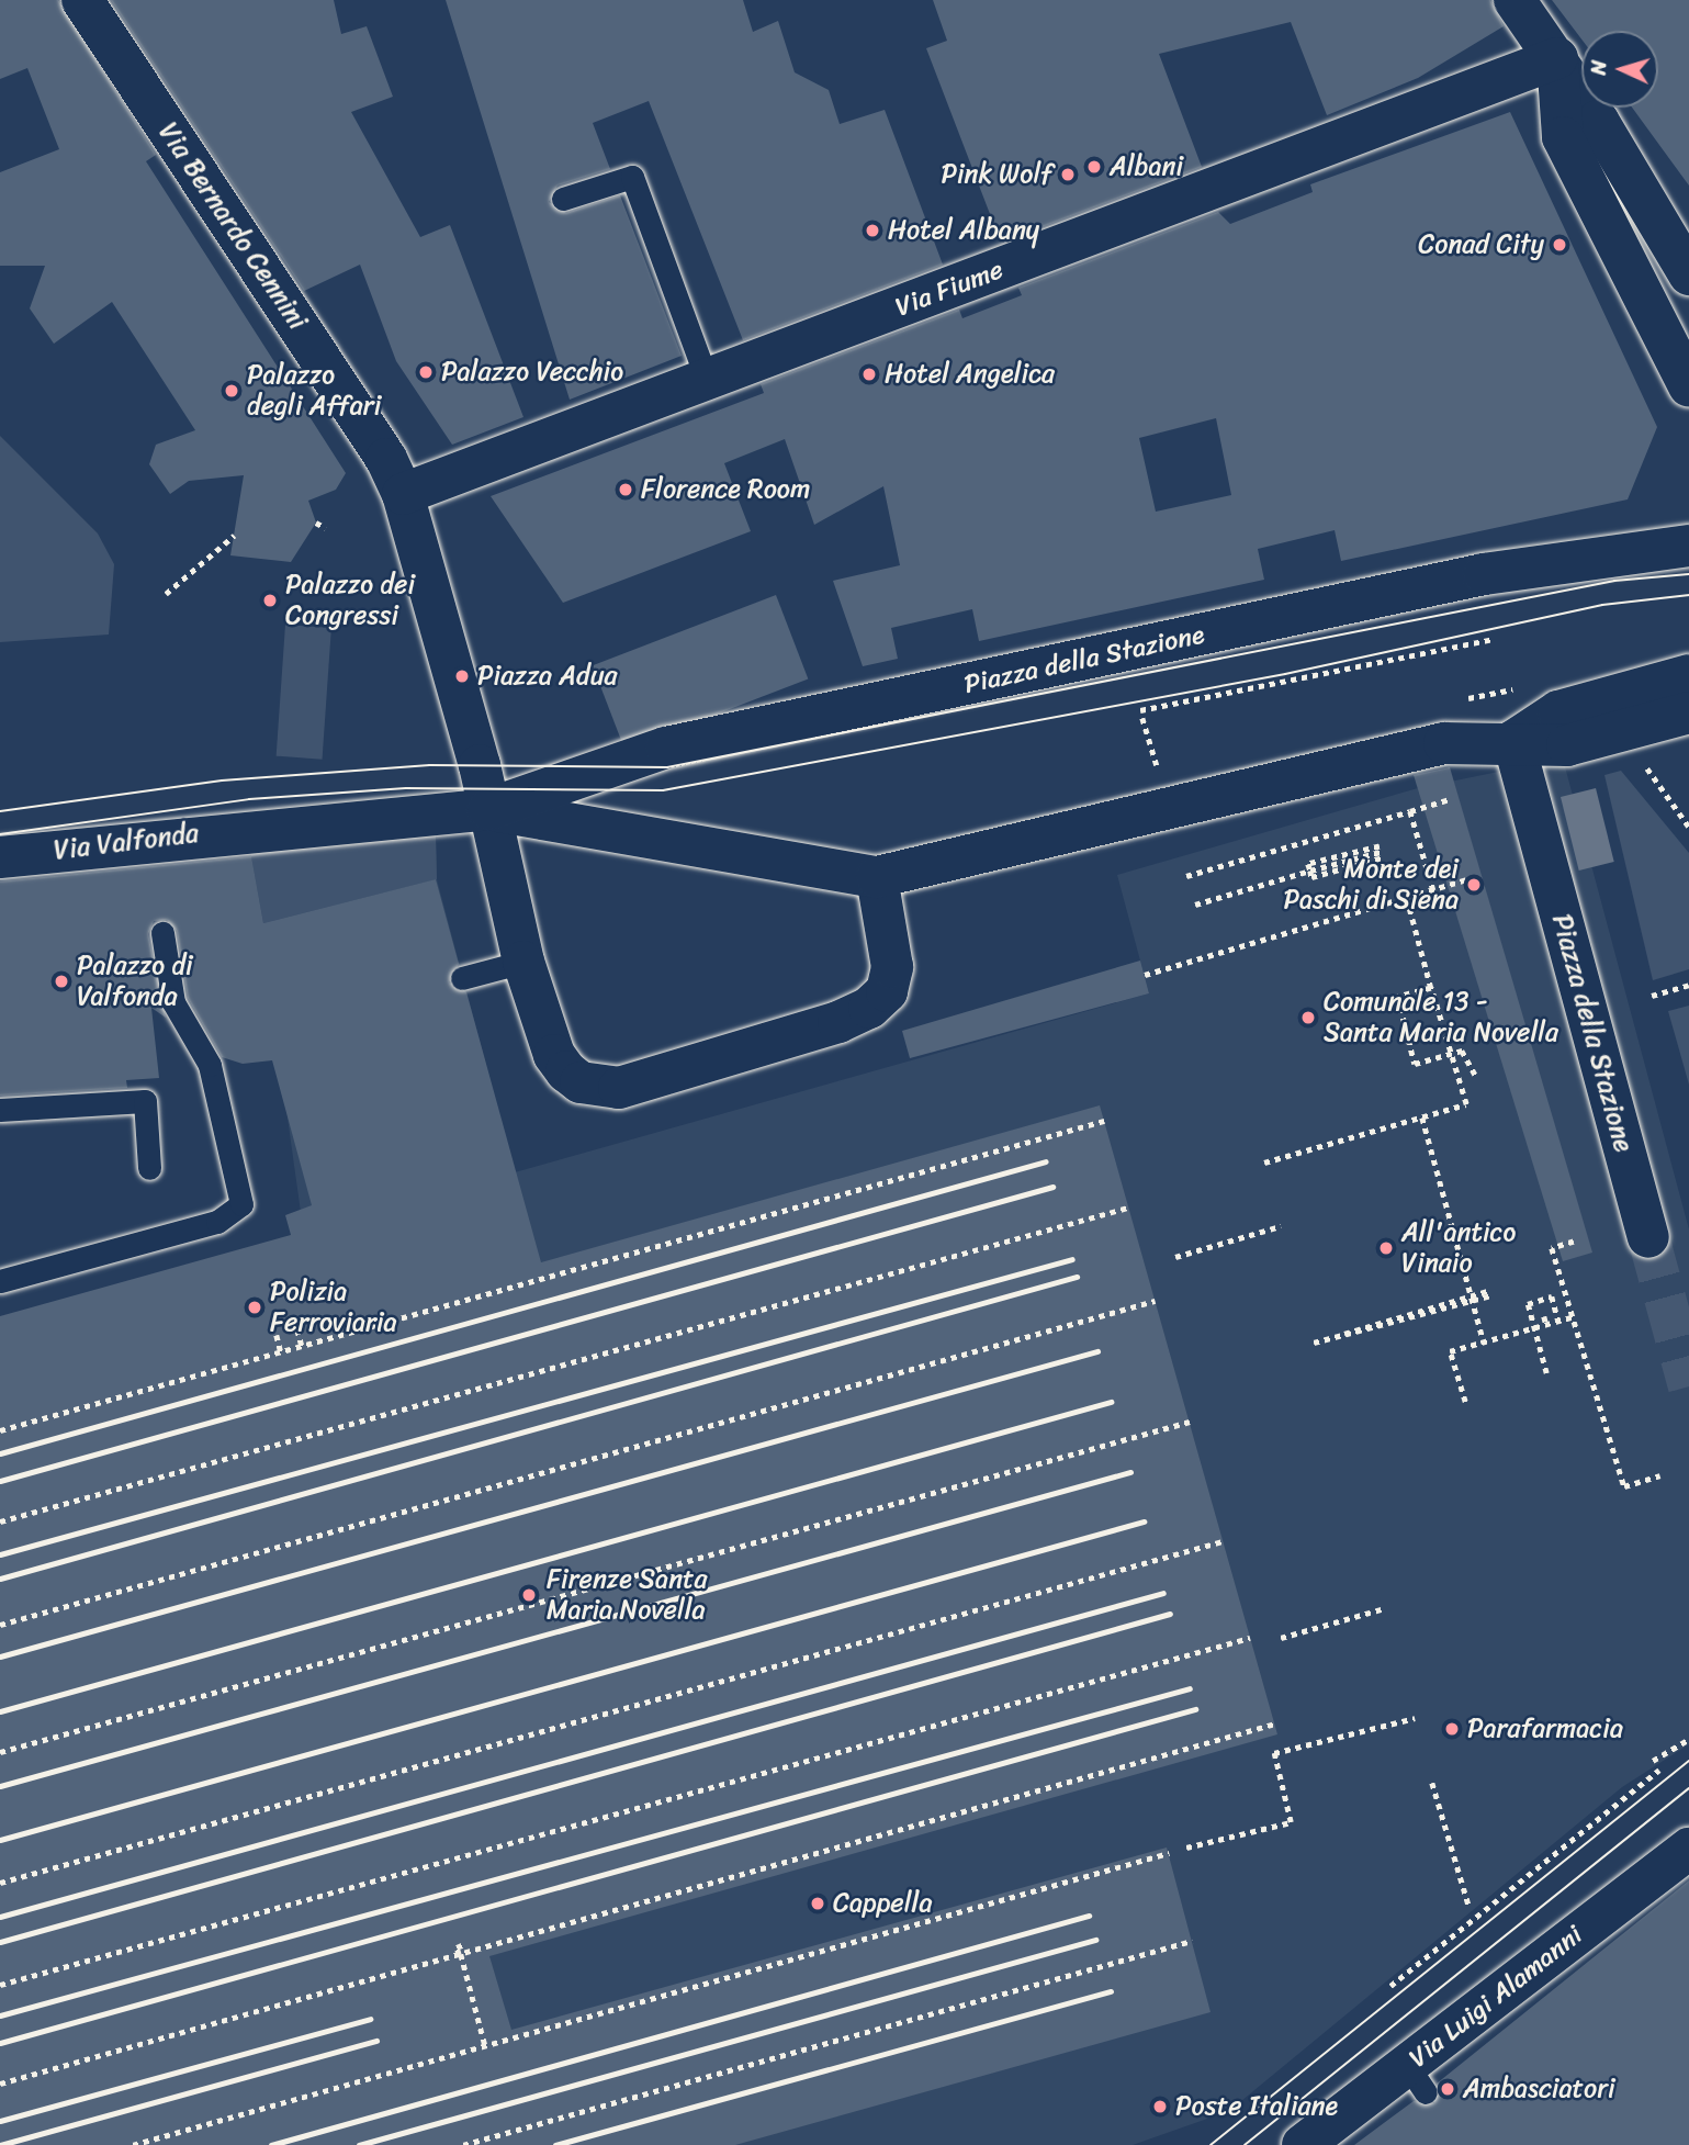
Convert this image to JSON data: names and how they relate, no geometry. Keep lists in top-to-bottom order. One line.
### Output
{"streets":{"street":["Via Bernardo Cennini","Via Fiume","Piazza della Stazione","Via Valfonda","Via Luigi Alamanni"]},"crossings":[["Via Bernardo Cennini","Via Fiume"],["Piazza della Stazione","Via Valfonda"]],"places":["Albani","Pink Wolf","Hotel Albany","Conad City","Palazzo Vecchio","Hotel Angelica","Palazzo degli Affari","Florence Room","Palazzo dei Congressi","Piazza Adua","Monte dei Paschi di Siena","Palazzo di Valfonda","Comunale 13 - Santa Maria Novella","All'antico Vinaio","Polizia Ferroviaria","Firenze Santa Maria Novella","Parafarmacia","Cappella","Ambasciatori","Poste Italiane"],"north":"left"}
